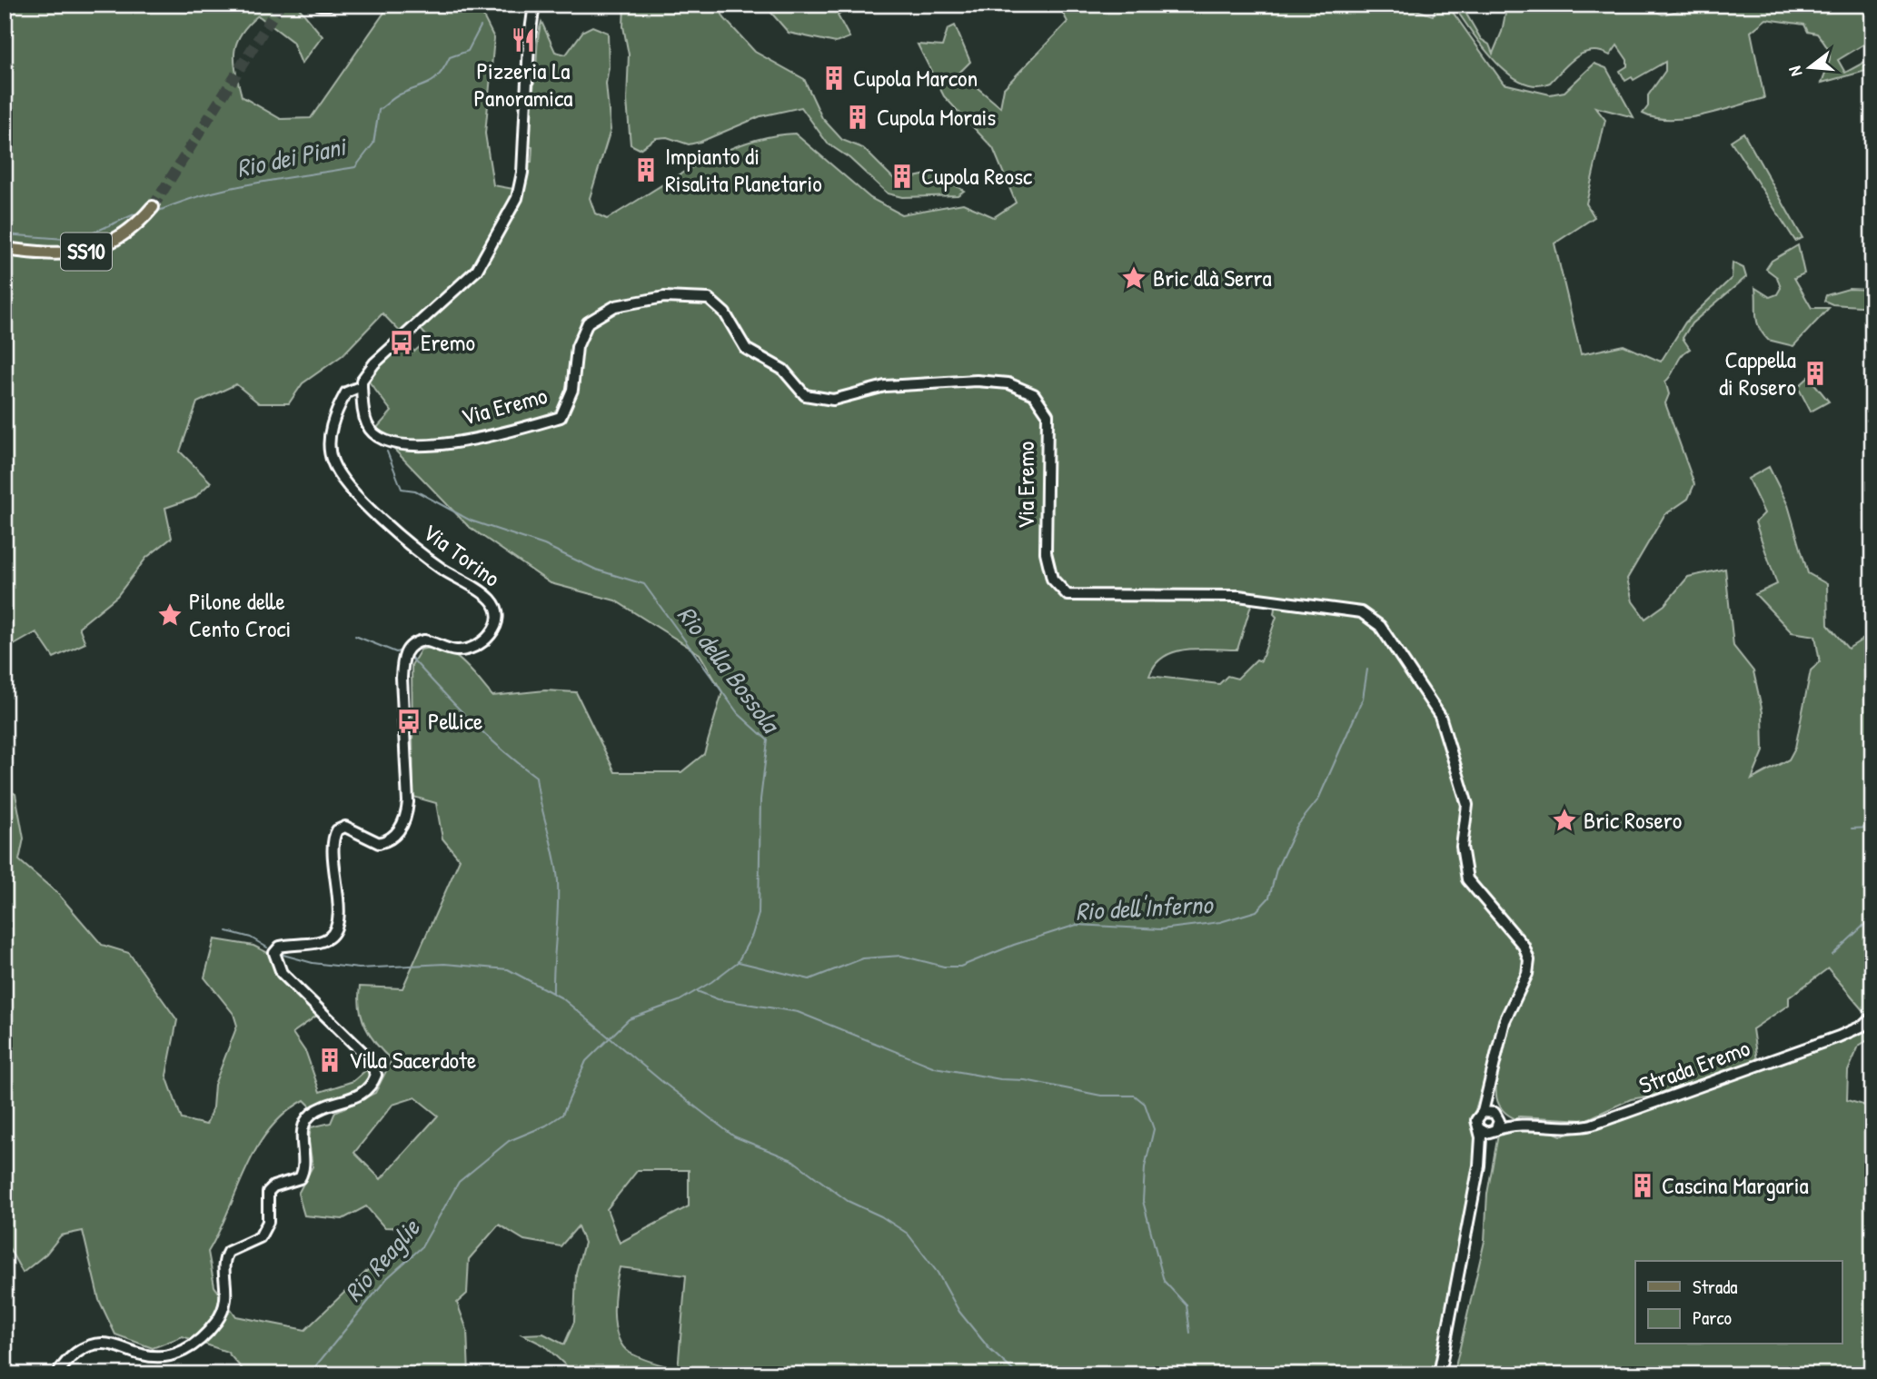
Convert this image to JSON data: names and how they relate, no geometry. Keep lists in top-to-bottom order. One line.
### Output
{"streets":{"main road":["SS10","Via Eremo","Via Torino","Strada Eremo"]},"crossings":[["Via Eremo","Via Torino"],["Via Eremo","Strada Eremo"]],"water":["Rio dei Piani","Rio della Bossola","Rio dell'Inferno","Rio Reaglie"],"places":{"restaurant":["Pizzeria La Panoramica"],"building":["Cupola Marcon","Cupola Morais","Impianto di Risalita Planetario","Cupola Reosc","Cappella di Rosero","Villa Sacerdote","Cascina Margaria"],"place":["Bric dlà Serra","Pilone delle Cento Croci","Bric Rosero"],"bus stop":["Eremo","Pellice"]},"legend":["Strada","Parco"],"north":"left"}
